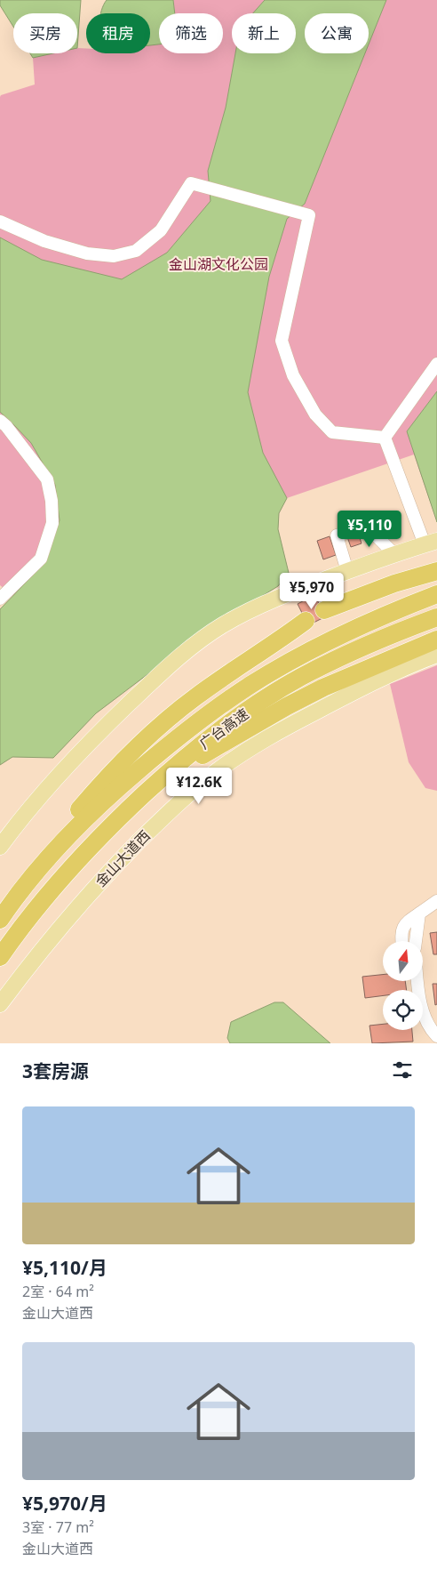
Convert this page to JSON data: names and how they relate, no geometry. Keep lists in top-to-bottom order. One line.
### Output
{"streets":{"highway":["广台高速"],"main road":["金山大道西"]},"parks":["金山湖文化公园"],"north":"top","page":{"chip":["买房","租房","筛选","新上","公寓"],"price":["¥5,110","¥5,970","¥12.6K"],"heading":"3套房源","list":[{"name":"¥5,110/月","note":"2室 · 64 m² · 金山大道西"},{"name":"¥5,970/月","note":"3室 · 77 m² · 金山大道西"}]}}
